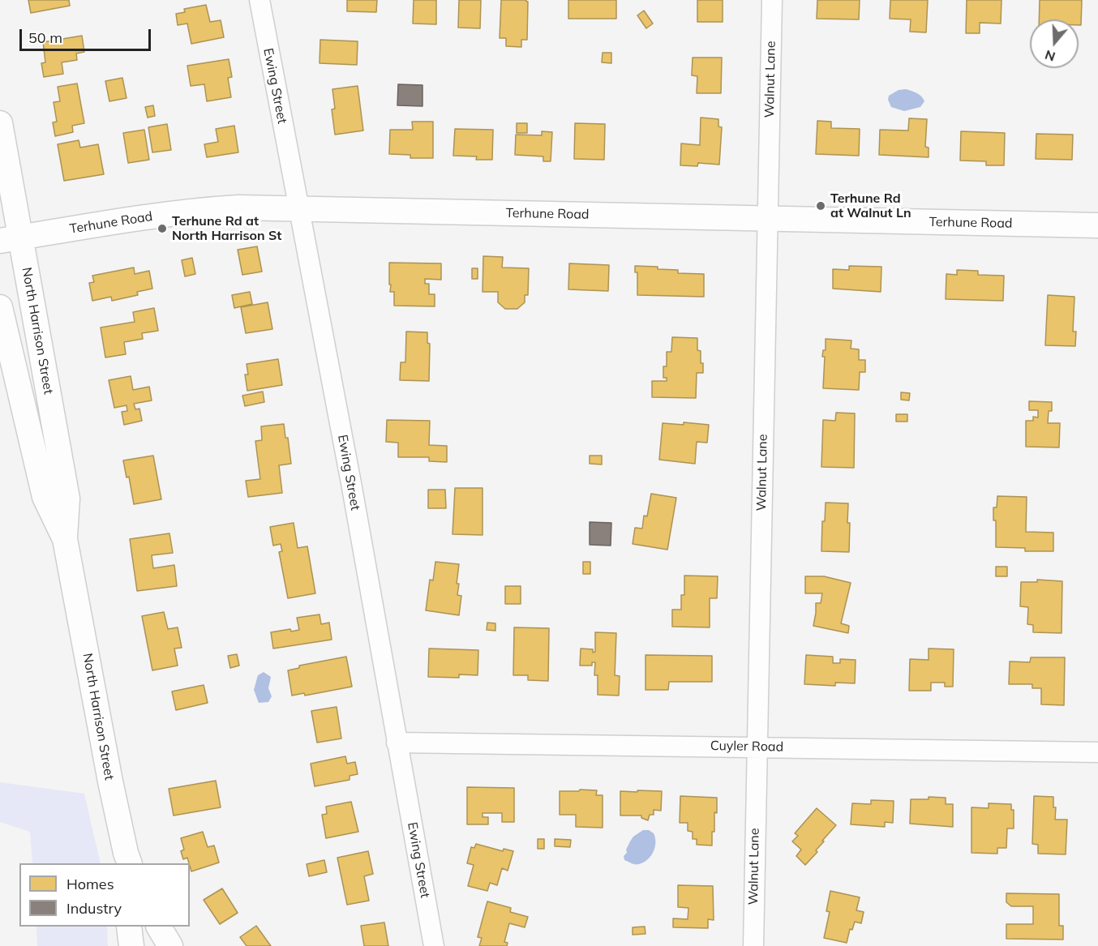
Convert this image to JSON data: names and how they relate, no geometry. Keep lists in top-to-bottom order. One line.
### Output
{"streets":{"street":["Walnut Lane","Ewing Street","Terhune Road","North Harrison Street","Cuyler Road"]},"crossings":[["Walnut Lane","Terhune Road"],["Walnut Lane","Cuyler Road"],["Ewing Street","Terhune Road"],["Ewing Street","Cuyler Road"],["Terhune Road","North Harrison Street"]],"places":["Terhune Rd at Walnut Ln","Terhune Rd at North Harrison St"],"legend":["Homes","Industry"],"scale_bar":"50 m","north":"bottom"}
